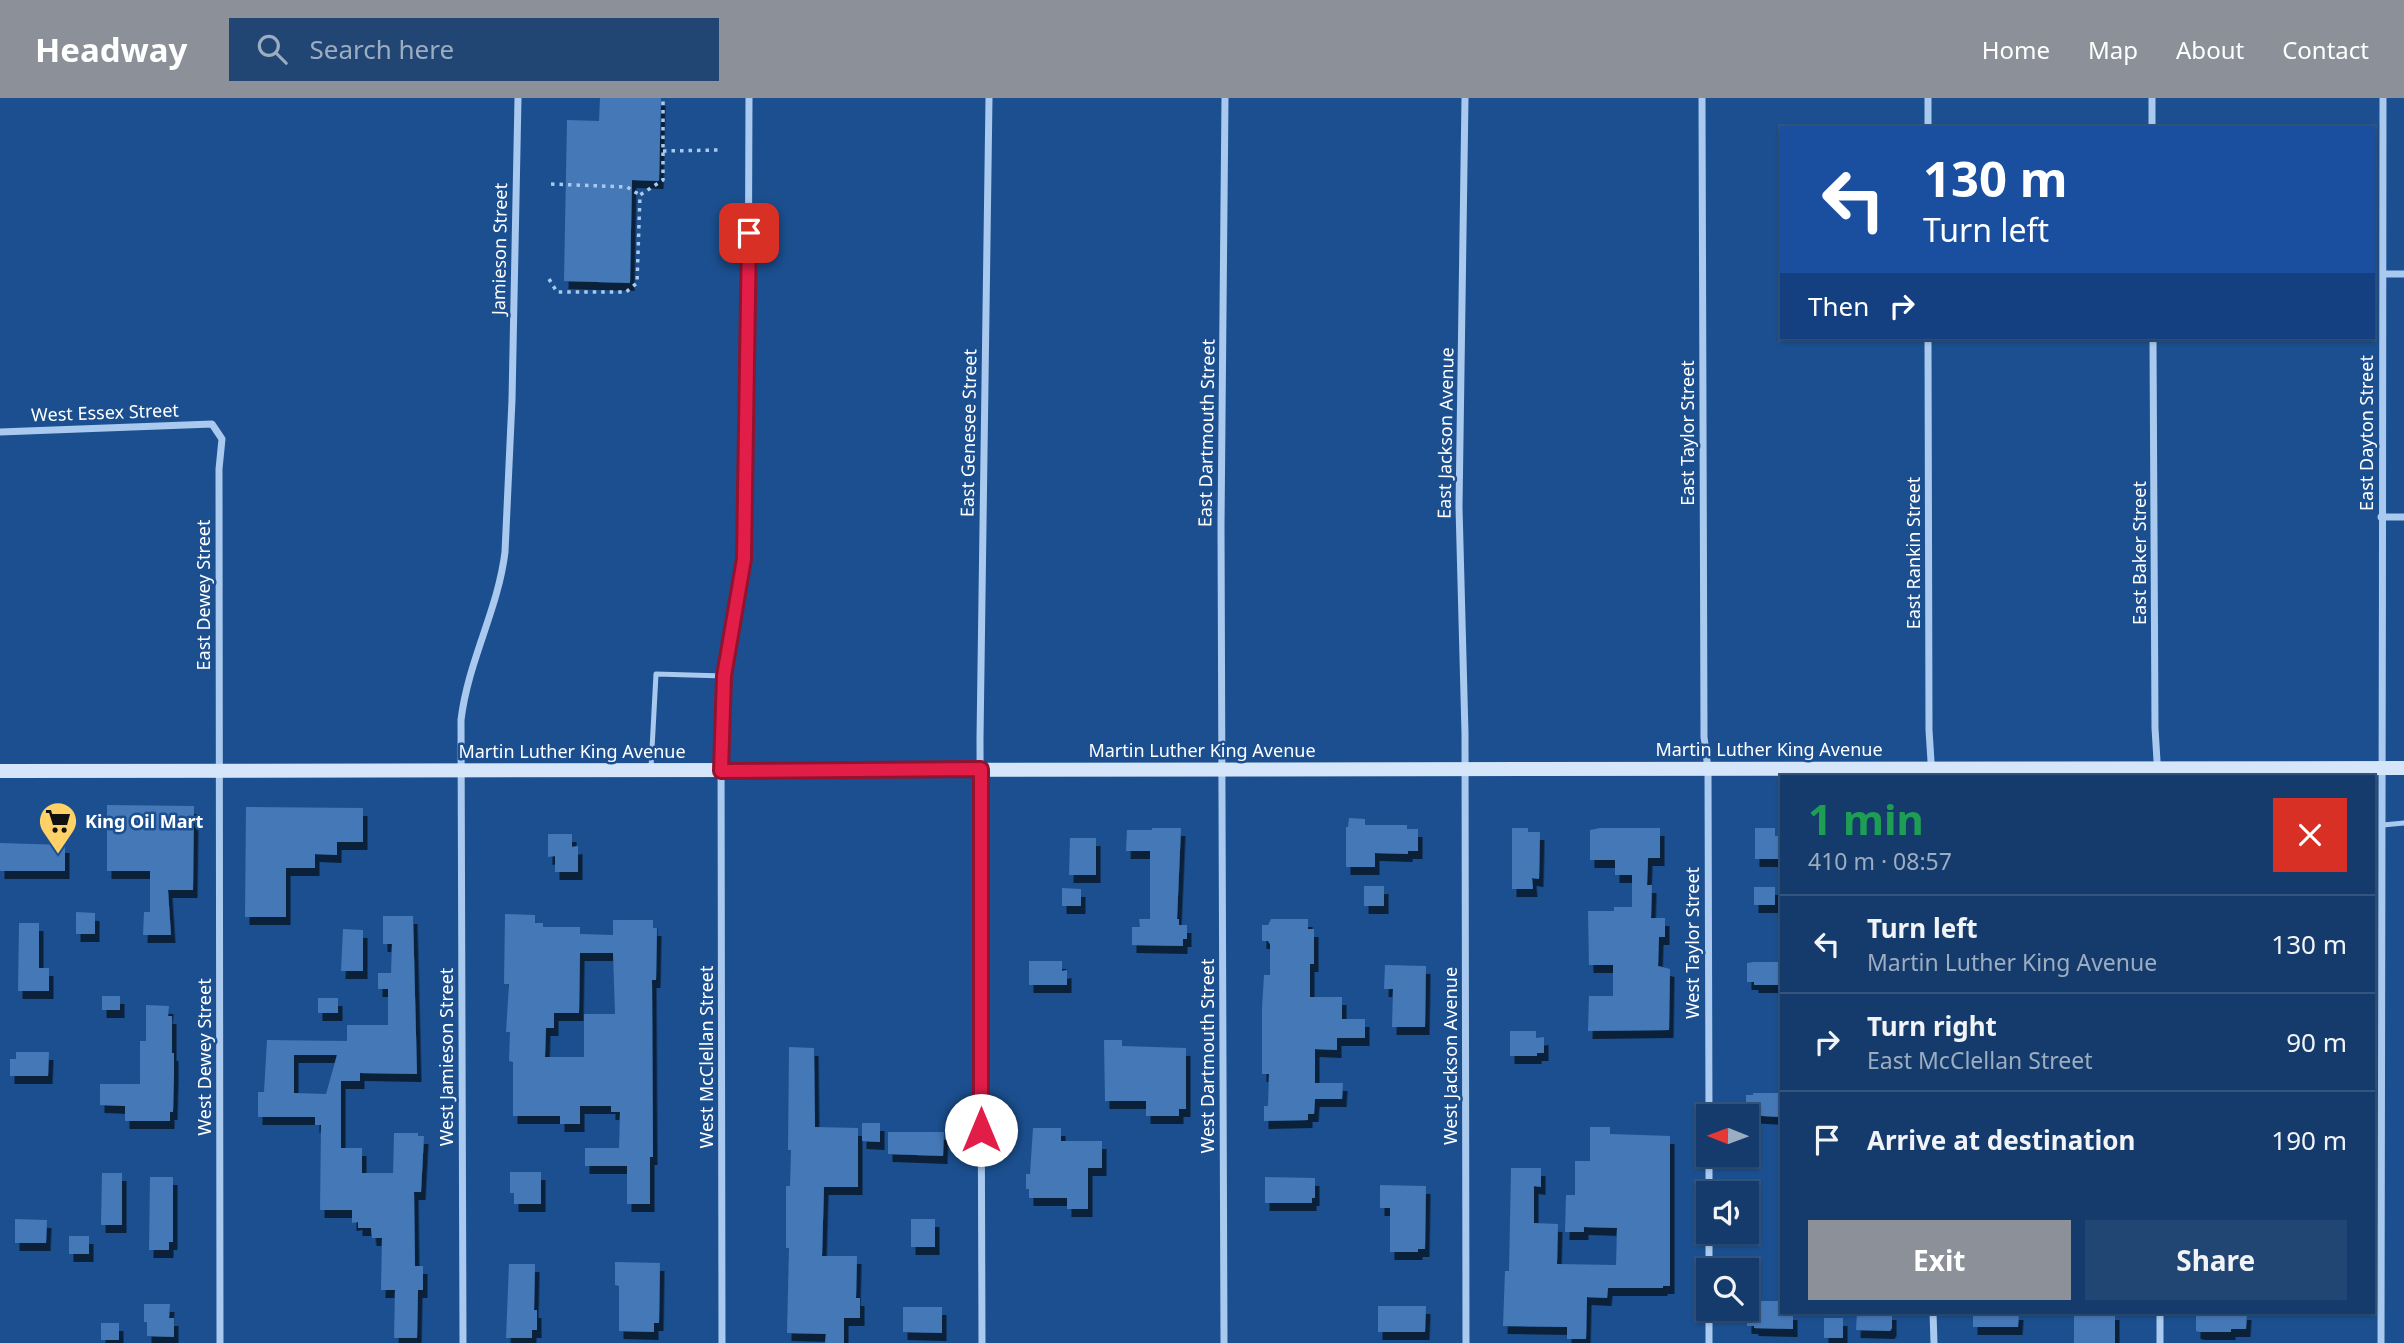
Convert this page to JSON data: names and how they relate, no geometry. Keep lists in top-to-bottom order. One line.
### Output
{"streets":{"street":["Jamieson Street","West Essex Street","East Genesee Street","East Dartmouth Street","East Jackson Avenue","East Taylor Street","East Dayton Street","East Rankin Street","East Baker Street","East Dewey Street","Martin Luther King Avenue","West Taylor Street","West Dartmouth Street","West Jackson Avenue","West Dewey Street","West Jamieson Street","West McClellan Street"]},"crossings":[["Jamieson Street","Martin Luther King Avenue"],["Jamieson Street","West Jamieson Street"],["West Essex Street","East Dewey Street"],["East Genesee Street","Martin Luther King Avenue"],["East Dartmouth Street","Martin Luther King Avenue"],["East Dartmouth Street","West Dartmouth Street"],["East Jackson Avenue","Martin Luther King Avenue"],["East Jackson Avenue","West Jackson Avenue"],["East Taylor Street","Martin Luther King Avenue"],["East Taylor Street","West Taylor Street"],["East Dayton Street","Martin Luther King Avenue"],["East Rankin Street","Martin Luther King Avenue"],["East Baker Street","Martin Luther King Avenue"],["East Dewey Street","Martin Luther King Avenue"],["East Dewey Street","West Dewey Street"],["Martin Luther King Avenue","West Taylor Street"],["Martin Luther King Avenue","West Dartmouth Street"],["Martin Luther King Avenue","West Jackson Avenue"],["Martin Luther King Avenue","West Dewey Street"],["Martin Luther King Avenue","West Jamieson Street"],["Martin Luther King Avenue","West McClellan Street"]],"places":{"supermarket":["King Oil Mart"]},"north":"left","page":{"header":"Headway","search":"Search here","nav":["Home","Map","About","Contact"],"turn":["130 m","Turn left"],"then":"Then","heading":["1 min","410 m · 08:57"],"list":[{"name":"Turn left","note":"Martin Luther King Avenue","value":"130 m"},{"name":"Turn right","note":"East McClellan Street","value":"90 m"},{"name":"Arrive at destination","value":"190 m"}],"buttons":["Exit","Share"]}}
